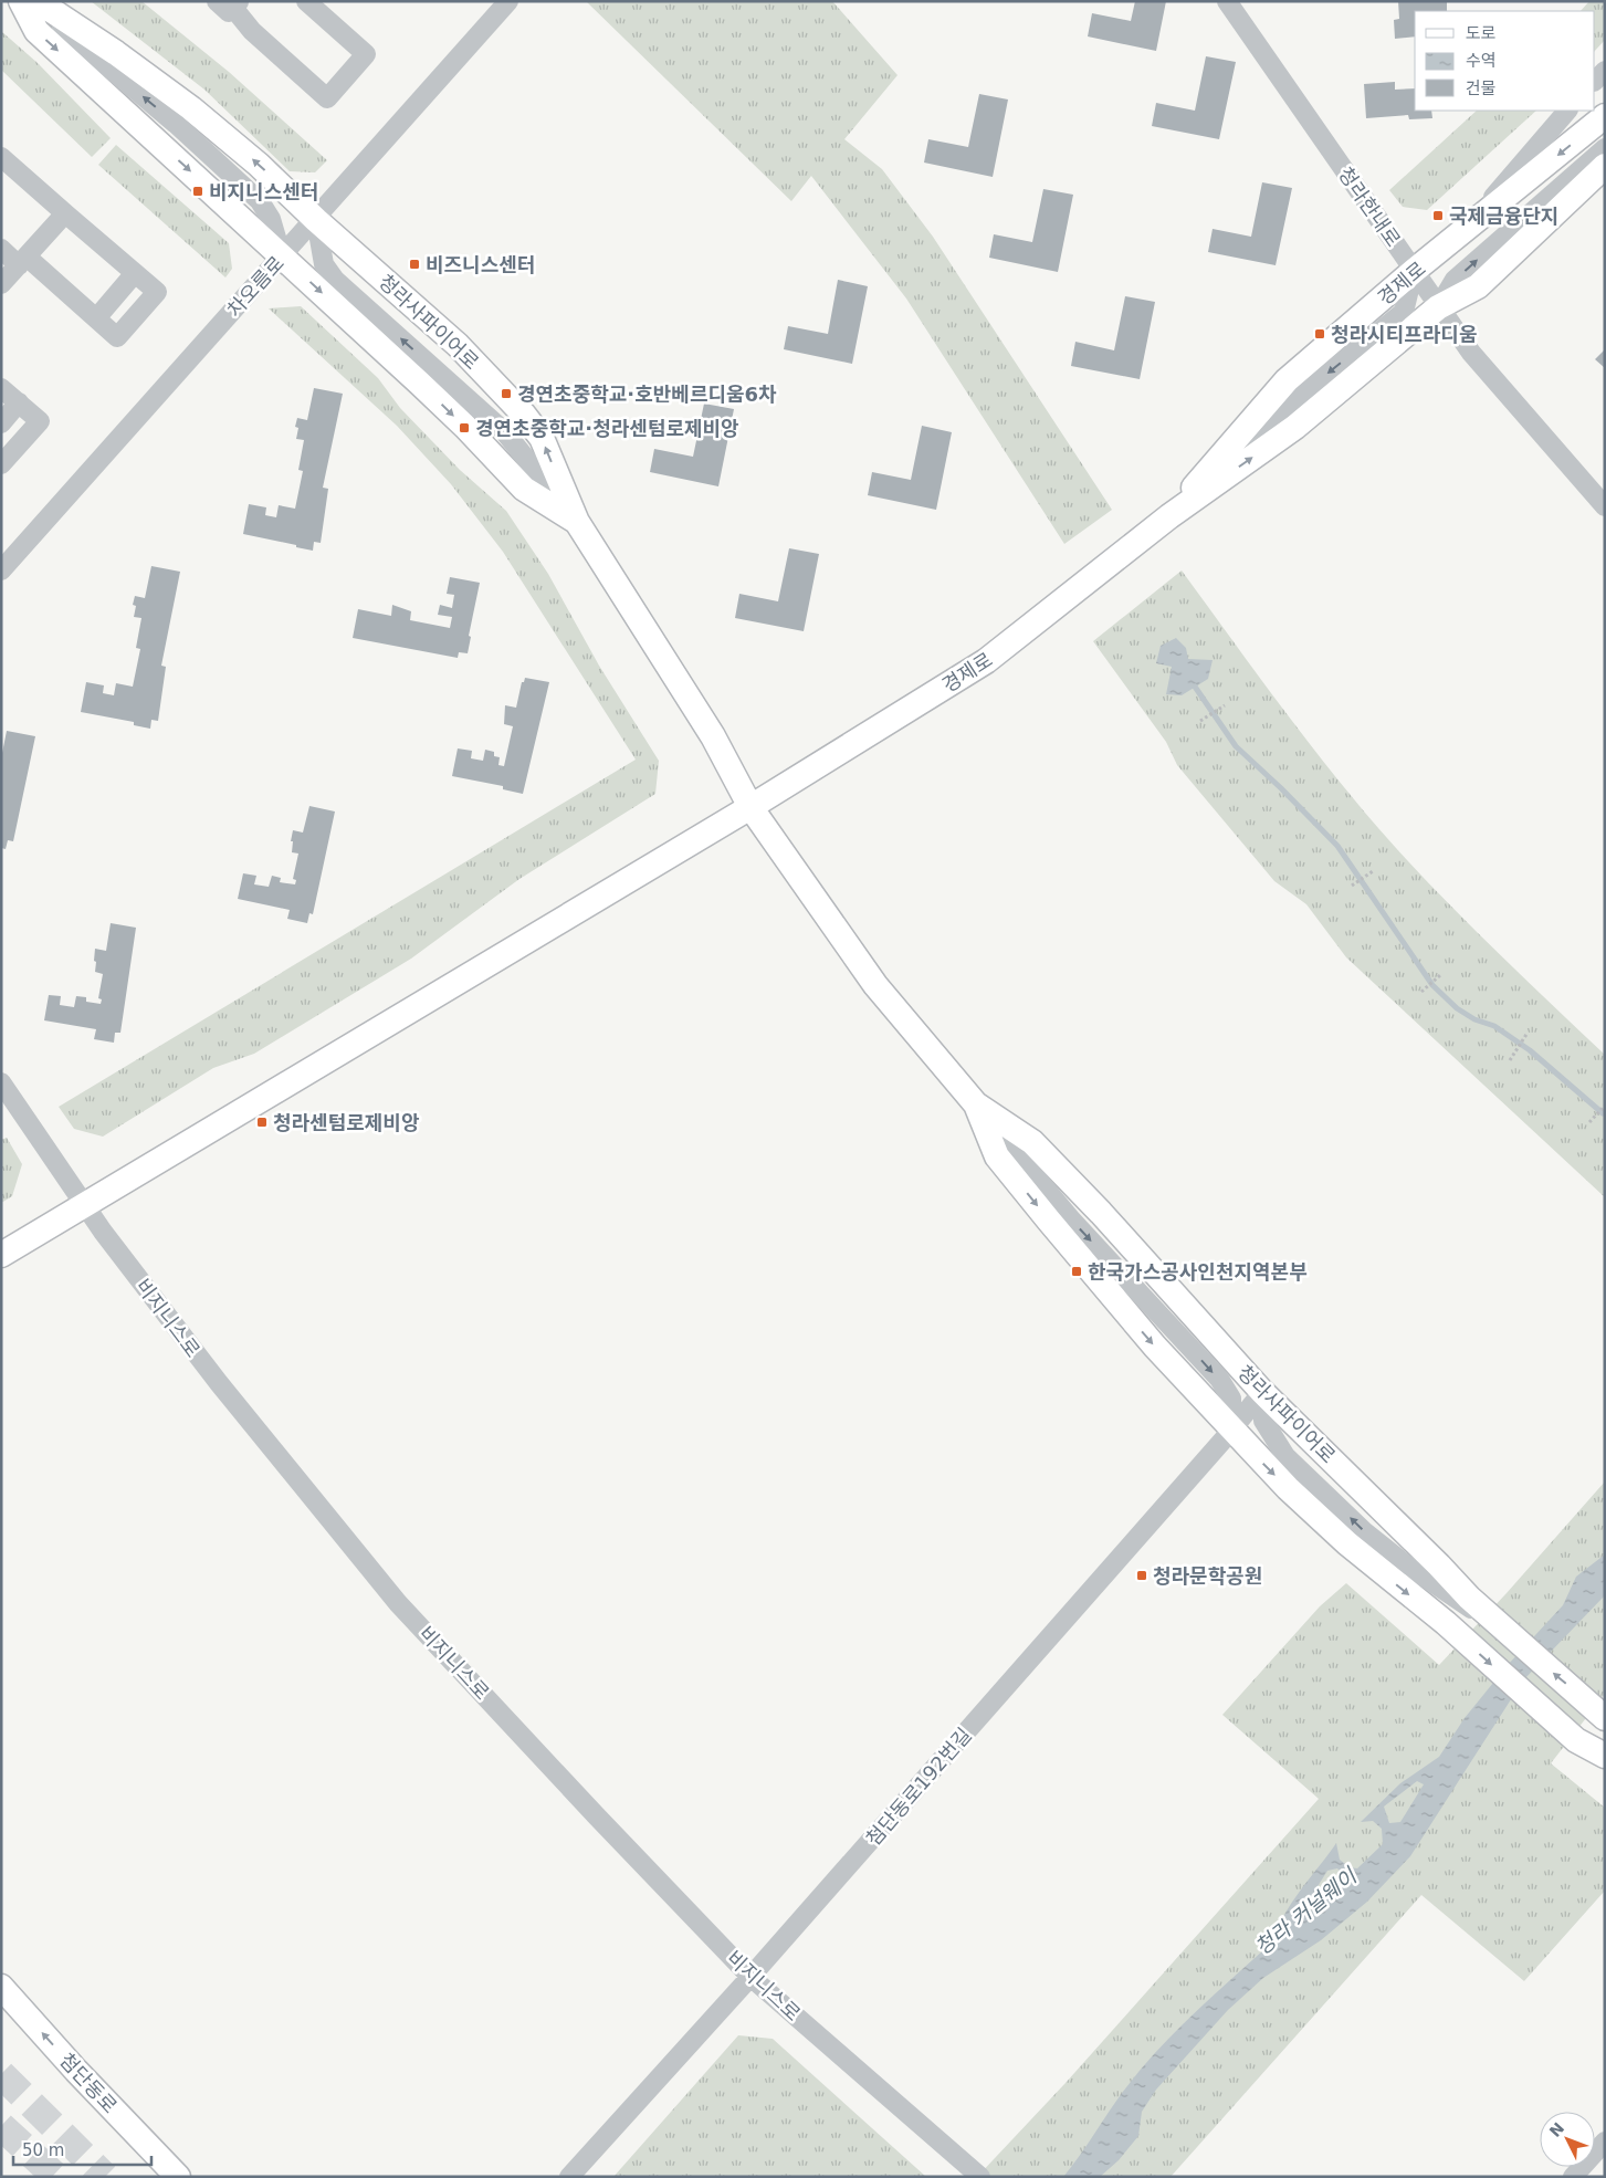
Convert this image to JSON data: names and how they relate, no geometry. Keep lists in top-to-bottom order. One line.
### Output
{"streets":{"main road":["경제로","청라사파이어로","첨단동로"],"street":["청라한내로","차오름로","비지니스로","첨단동로192번길"]},"crossings":[["청라한내로","경제로"],["경제로","청라사파이어로"],["경제로","비지니스로"],["차오름로","청라사파이어로"],["청라사파이어로","첨단동로192번길"],["비지니스로","첨단동로192번길"]],"one_way":["첨단동로"],"water":["청라 커널웨이"],"places":{"transit":["비지니스센터","국제금융단지","비즈니스센터","청라시티프라디움","경연초중학교·호반베르디움6차","경연초중학교·청라센텀로제비앙","청라센텀로제비앙","한국가스공사인천지역본부","청라문학공원"]},"legend":["도로","수역","건물"],"scale_bar":"50 m","north":"top left"}
